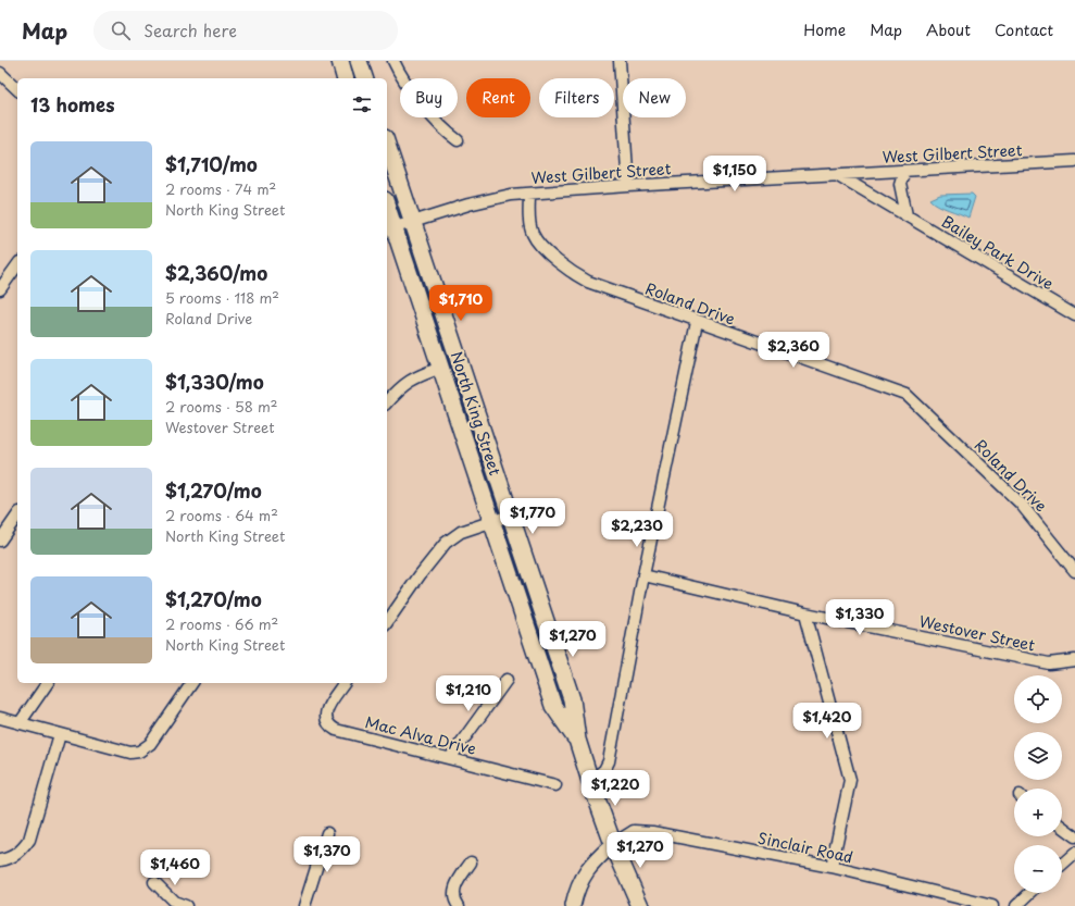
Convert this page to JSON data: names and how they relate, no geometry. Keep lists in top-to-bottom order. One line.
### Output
{"streets":{"main road":["North King Street"],"street":["West Gilbert Street","Bailey Park Drive","Roland Drive","Westover Street","Mac Alva Drive","Sinclair Road"]},"crossings":[["West Gilbert Street","Bailey Park Drive"],["West Gilbert Street","Roland Drive"],["West Gilbert Street","North King Street"],["North King Street","Sinclair Road"]],"page":{"header":"Map","search":"Search here","nav":["Home","Map","About","Contact"],"chip":["Buy","Rent","Filters","New"],"heading":"13 homes","list":[{"name":"$1,710/mo","note":"2 rooms · 74 m² · North King Street"},{"name":"$2,360/mo","note":"5 rooms · 118 m² · Roland Drive"},{"name":"$1,330/mo","note":"2 rooms · 58 m² · Westover Street"},{"name":"$1,270/mo","note":"2 rooms · 64 m² · North King Street"},{"name":"$1,270/mo","note":"2 rooms · 66 m² · North King Street"}],"price":["$1,150","$1,710","$2,360","$1,770","$2,230","$1,330","$1,270","$1,210","$1,420","$1,220","$1,270","$1,370","$1,460"],"map_buttons":["+","−"]}}
